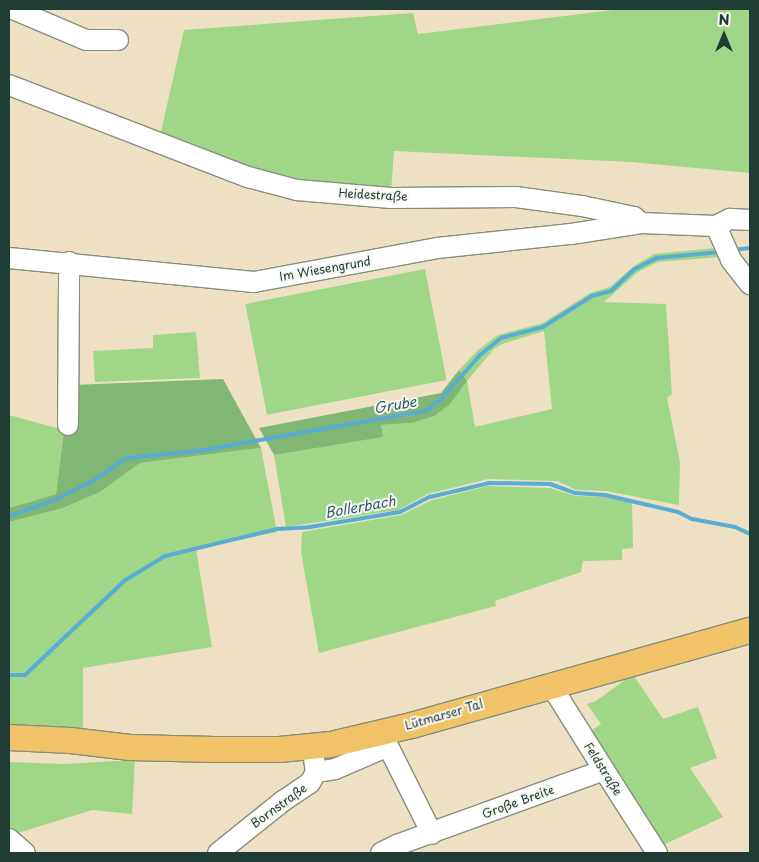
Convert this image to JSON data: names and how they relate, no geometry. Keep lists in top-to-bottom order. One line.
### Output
{"streets":{"main road":["Lütmarser Tal"],"street":["Heidestraße","Im Wiesengrund","Feldstraße","Große Breite","Bornstraße"]},"crossings":[["Heidestraße","Im Wiesengrund"],["Lütmarser Tal","Feldstraße"],["Lütmarser Tal","Bornstraße"],["Feldstraße","Große Breite"]],"water":["Grube","Bollerbach"],"north":"top"}
